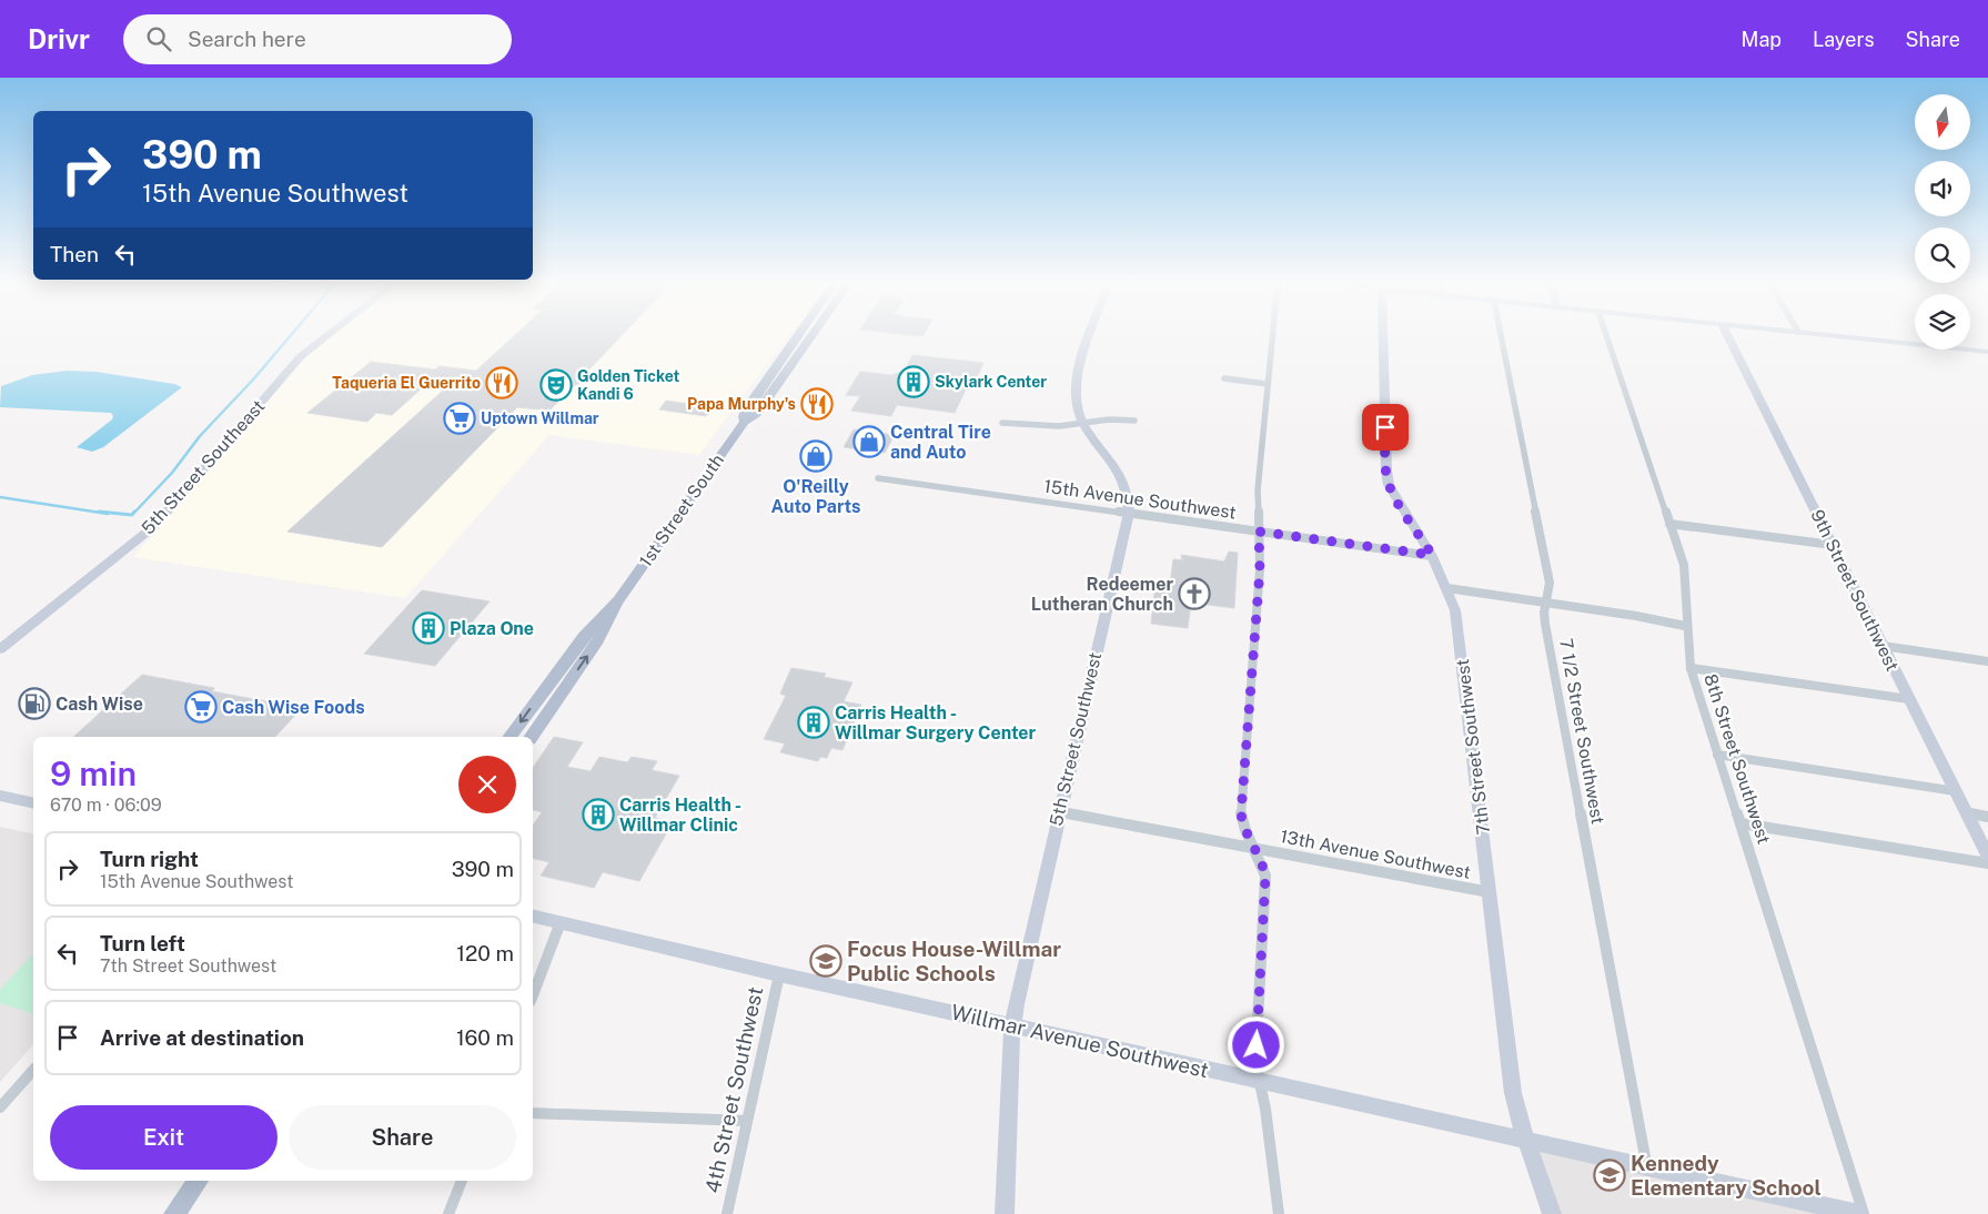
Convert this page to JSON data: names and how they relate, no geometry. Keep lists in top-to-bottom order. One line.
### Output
{"streets":{"main road":["1st Street South"],"street":["5th Street Southeast","15th Avenue Southwest","9th Street Southwest","7 1/2 Street Southwest","5th Street Southwest","7th Street Southwest","8th Street Southwest","13th Avenue Southwest","Willmar Avenue Southwest","4th Street Southwest"]},"crossings":[["15th Avenue Southwest","5th Street Southwest"],["15th Avenue Southwest","7th Street Southwest"],["7 1/2 Street Southwest","Willmar Avenue Southwest"],["5th Street Southwest","13th Avenue Southwest"],["5th Street Southwest","Willmar Avenue Southwest"],["7th Street Southwest","13th Avenue Southwest"],["7th Street Southwest","Willmar Avenue Southwest"],["Willmar Avenue Southwest","4th Street Southwest"]],"places":{"building":["Skylark Center","Plaza One","Carris Health - Willmar Surgery Center","Carris Health - Willmar Clinic"],"restaurant":["Taqueria El Guerrito","Papa Murphy's"],"theatre":["Golden Ticket Kandi 6"],"supermarket":["Uptown Willmar","Cash Wise Foods"],"shop":["Central Tire and Auto","O'Reilly Auto Parts"],"church":["Redeemer Lutheran Church"],"fuel station":["Cash Wise"],"school or university":["Focus House-Willmar Public Schools","Kennedy Elementary School"]},"north":"bottom","page":{"header":"Drivr","search":"Search here","nav":["Map","Layers","Share"],"turn":["390 m","15th Avenue Southwest"],"then":"Then","heading":["9 min","670 m · 06:09"],"list":[{"name":"Turn right","note":"15th Avenue Southwest","value":"390 m"},{"name":"Turn left","note":"7th Street Southwest","value":"120 m"},{"name":"Arrive at destination","value":"160 m"}],"buttons":["Exit","Share"]}}
